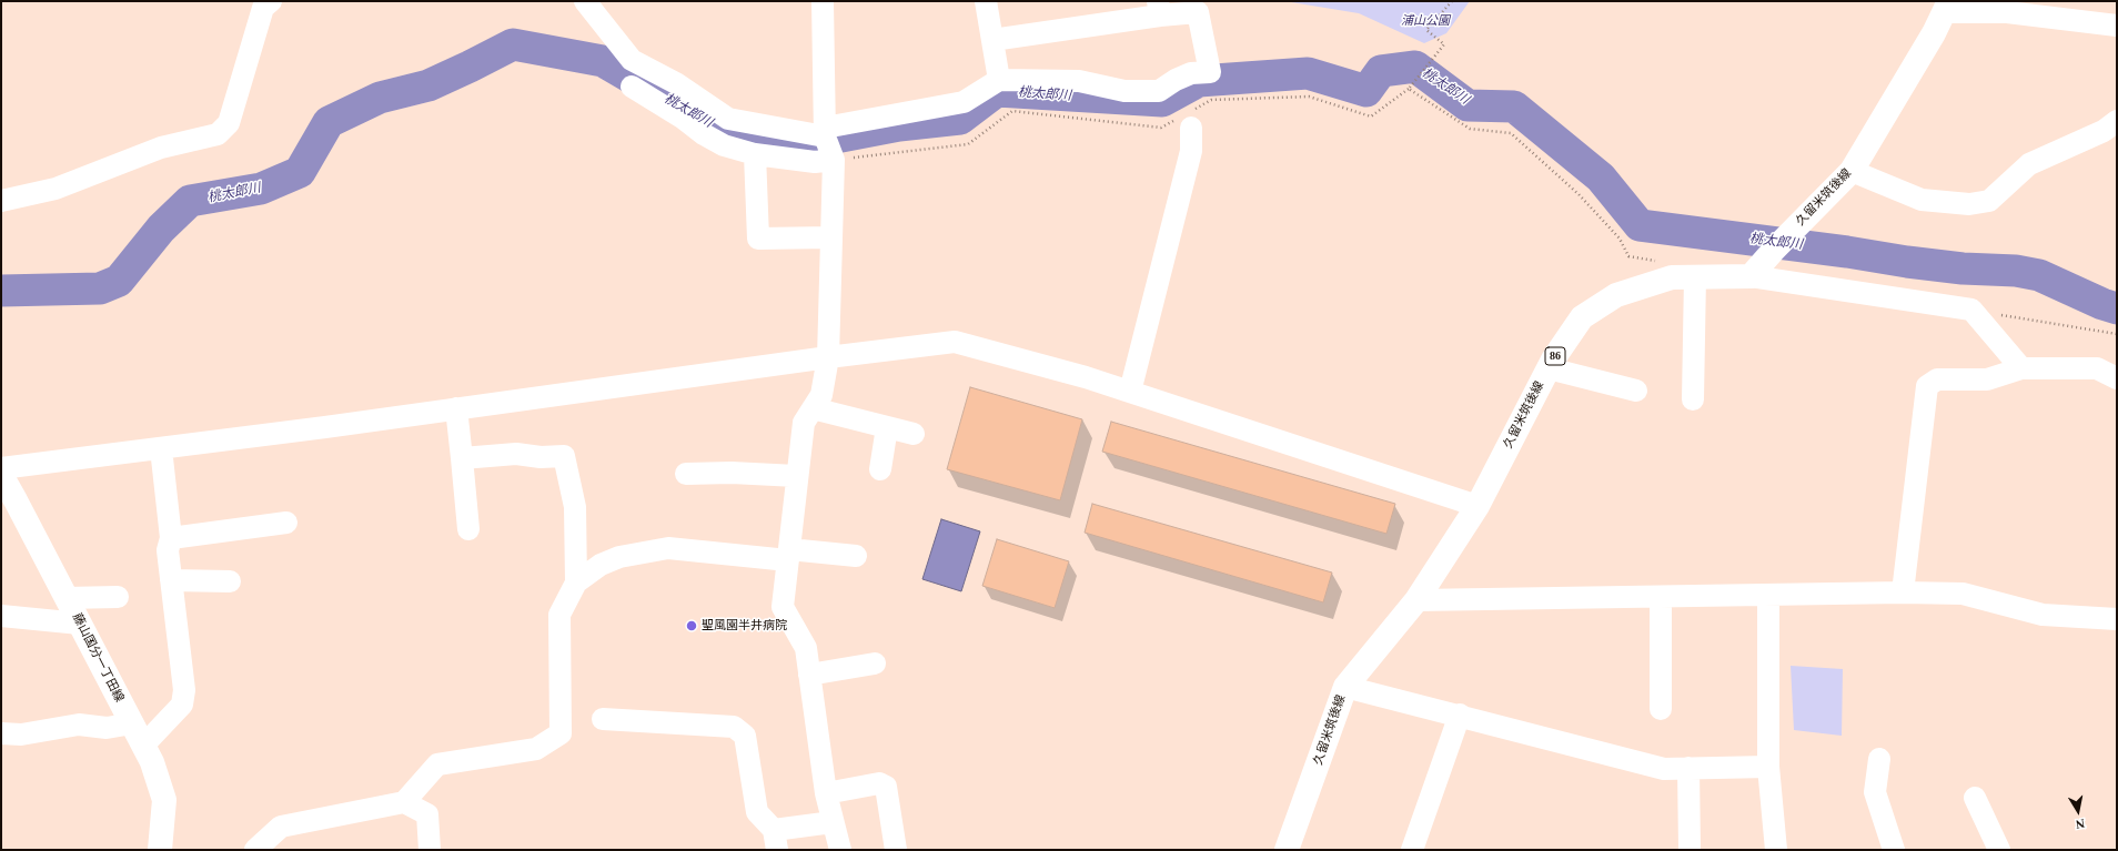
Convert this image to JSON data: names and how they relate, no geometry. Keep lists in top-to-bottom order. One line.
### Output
{"streets":{"main road":["久留米筑後線","86","藤山国分一丁田線"]},"water":["桃太郎川"],"parks":["浦山公園"],"places":["聖風園半井病院"],"north":"bottom"}
